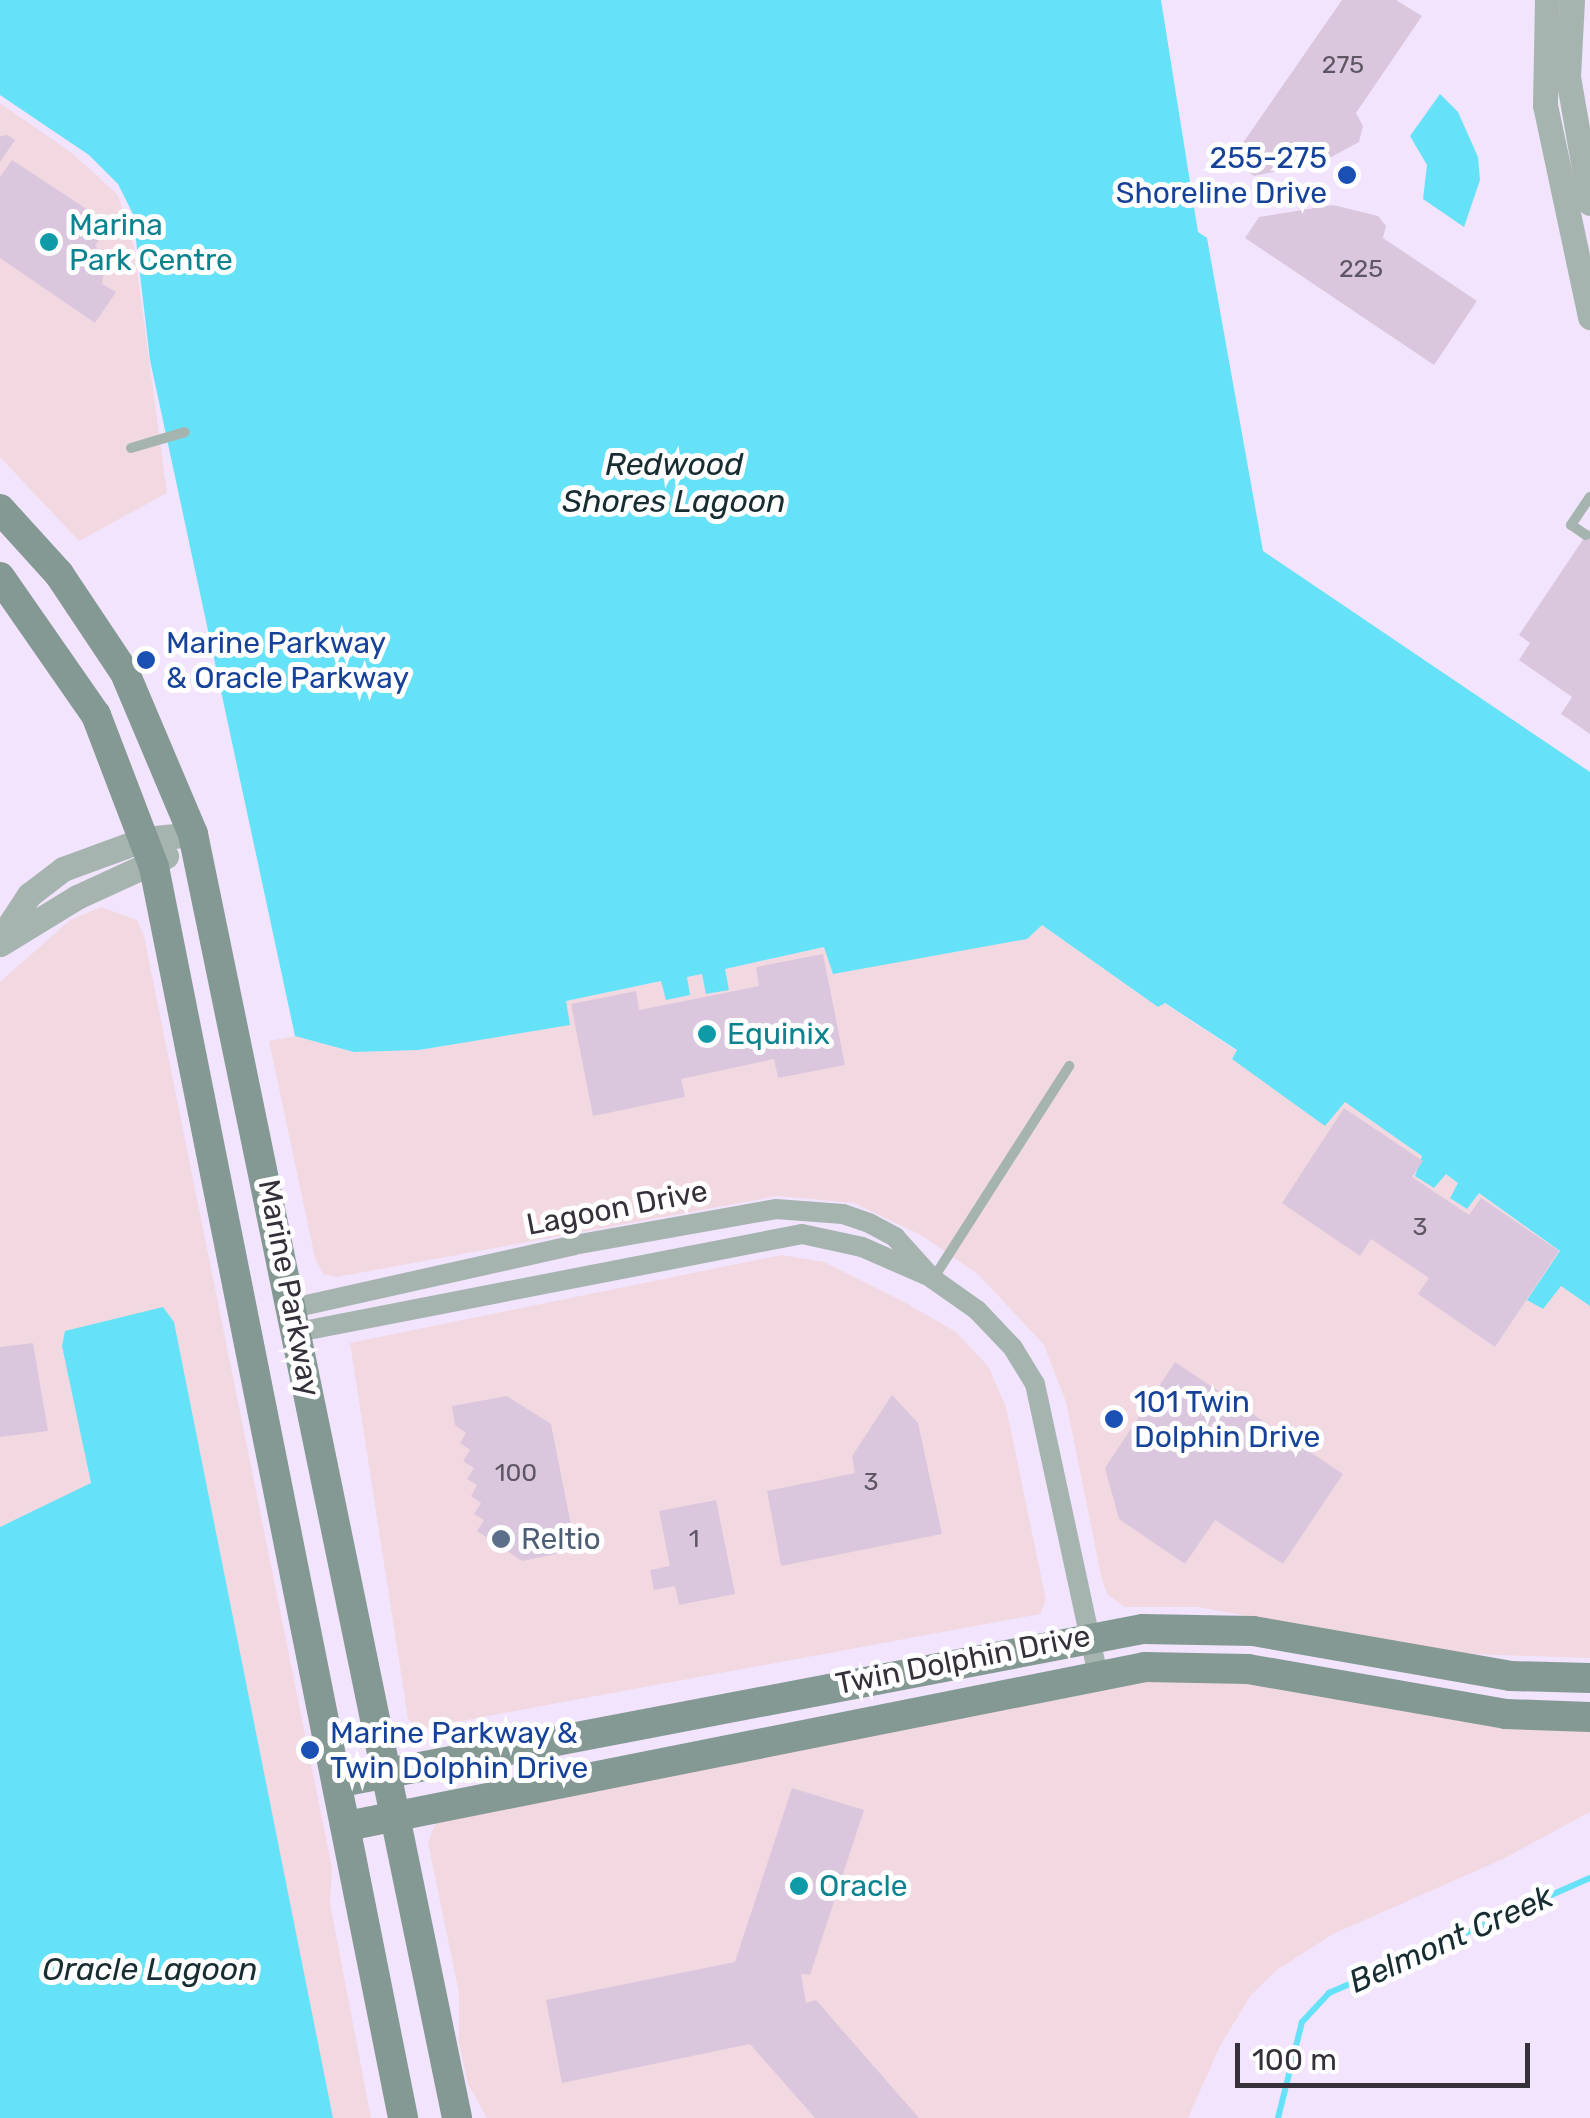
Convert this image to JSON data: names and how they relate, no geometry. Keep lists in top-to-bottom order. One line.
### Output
{"streets":{"main road":["Marine Parkway","Twin Dolphin Drive"],"street":["Lagoon Drive"]},"crossings":[["Lagoon Drive","Marine Parkway"],["Lagoon Drive","Twin Dolphin Drive"],["Marine Parkway","Twin Dolphin Drive"]],"water":["Redwood Shores Lagoon","Belmont Creek","Oracle Lagoon"],"places":["255-275 Shoreline Drive","Marina Park Centre","Marine Parkway & Oracle Parkway","Equinix","101 Twin Dolphin Drive","Reltio","Marine Parkway & Twin Dolphin Drive","Oracle"],"house_numbers":["275","225","3","100","3","1"],"scale_bar":"100 m"}
